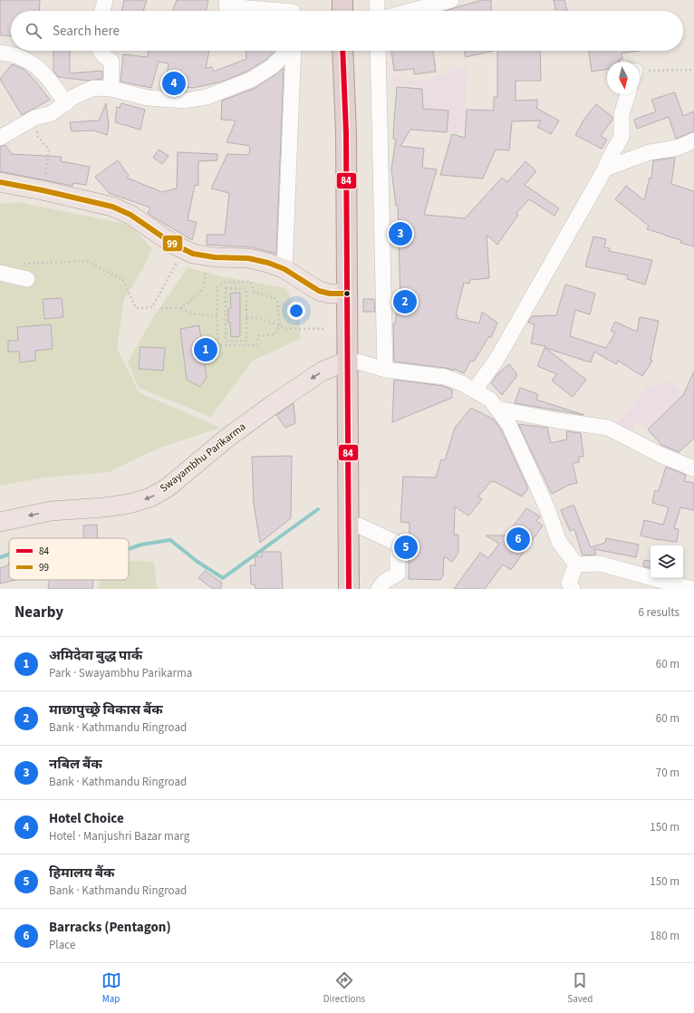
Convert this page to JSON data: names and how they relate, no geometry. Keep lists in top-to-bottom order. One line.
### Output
{"streets":{"main road":["Swayambhu Parikarma"]},"one_way":["Swayambhu Parikarma"],"lines":["transit line 84","transit line 99"],"legend":["84","99"],"north":"bottom","page":{"search":"Search here","pins":["4","3","2","1","6","5"],"heading":["Nearby","6 results"],"list":[{"mark":"1","name":"अमिदेवा बुद्ध पार्क","note":"Park · Swayambhu Parikarma","value":"60 m"},{"mark":"2","name":"माछापुच्छ्रे विकास बैंक","note":"Bank · Kathmandu Ringroad","value":"60 m"},{"mark":"3","name":"नबिल बैंक","note":"Bank · Kathmandu Ringroad","value":"70 m"},{"mark":"4","name":"Hotel Choice","note":"Hotel · Manjushri Bazar marg","value":"150 m"},{"mark":"5","name":"हिमालय बैंक","note":"Bank · Kathmandu Ringroad","value":"150 m"},{"mark":"6","name":"Barracks (Pentagon)","note":"Place","value":"180 m"}],"nav":["Map","Directions","Saved"]}}
